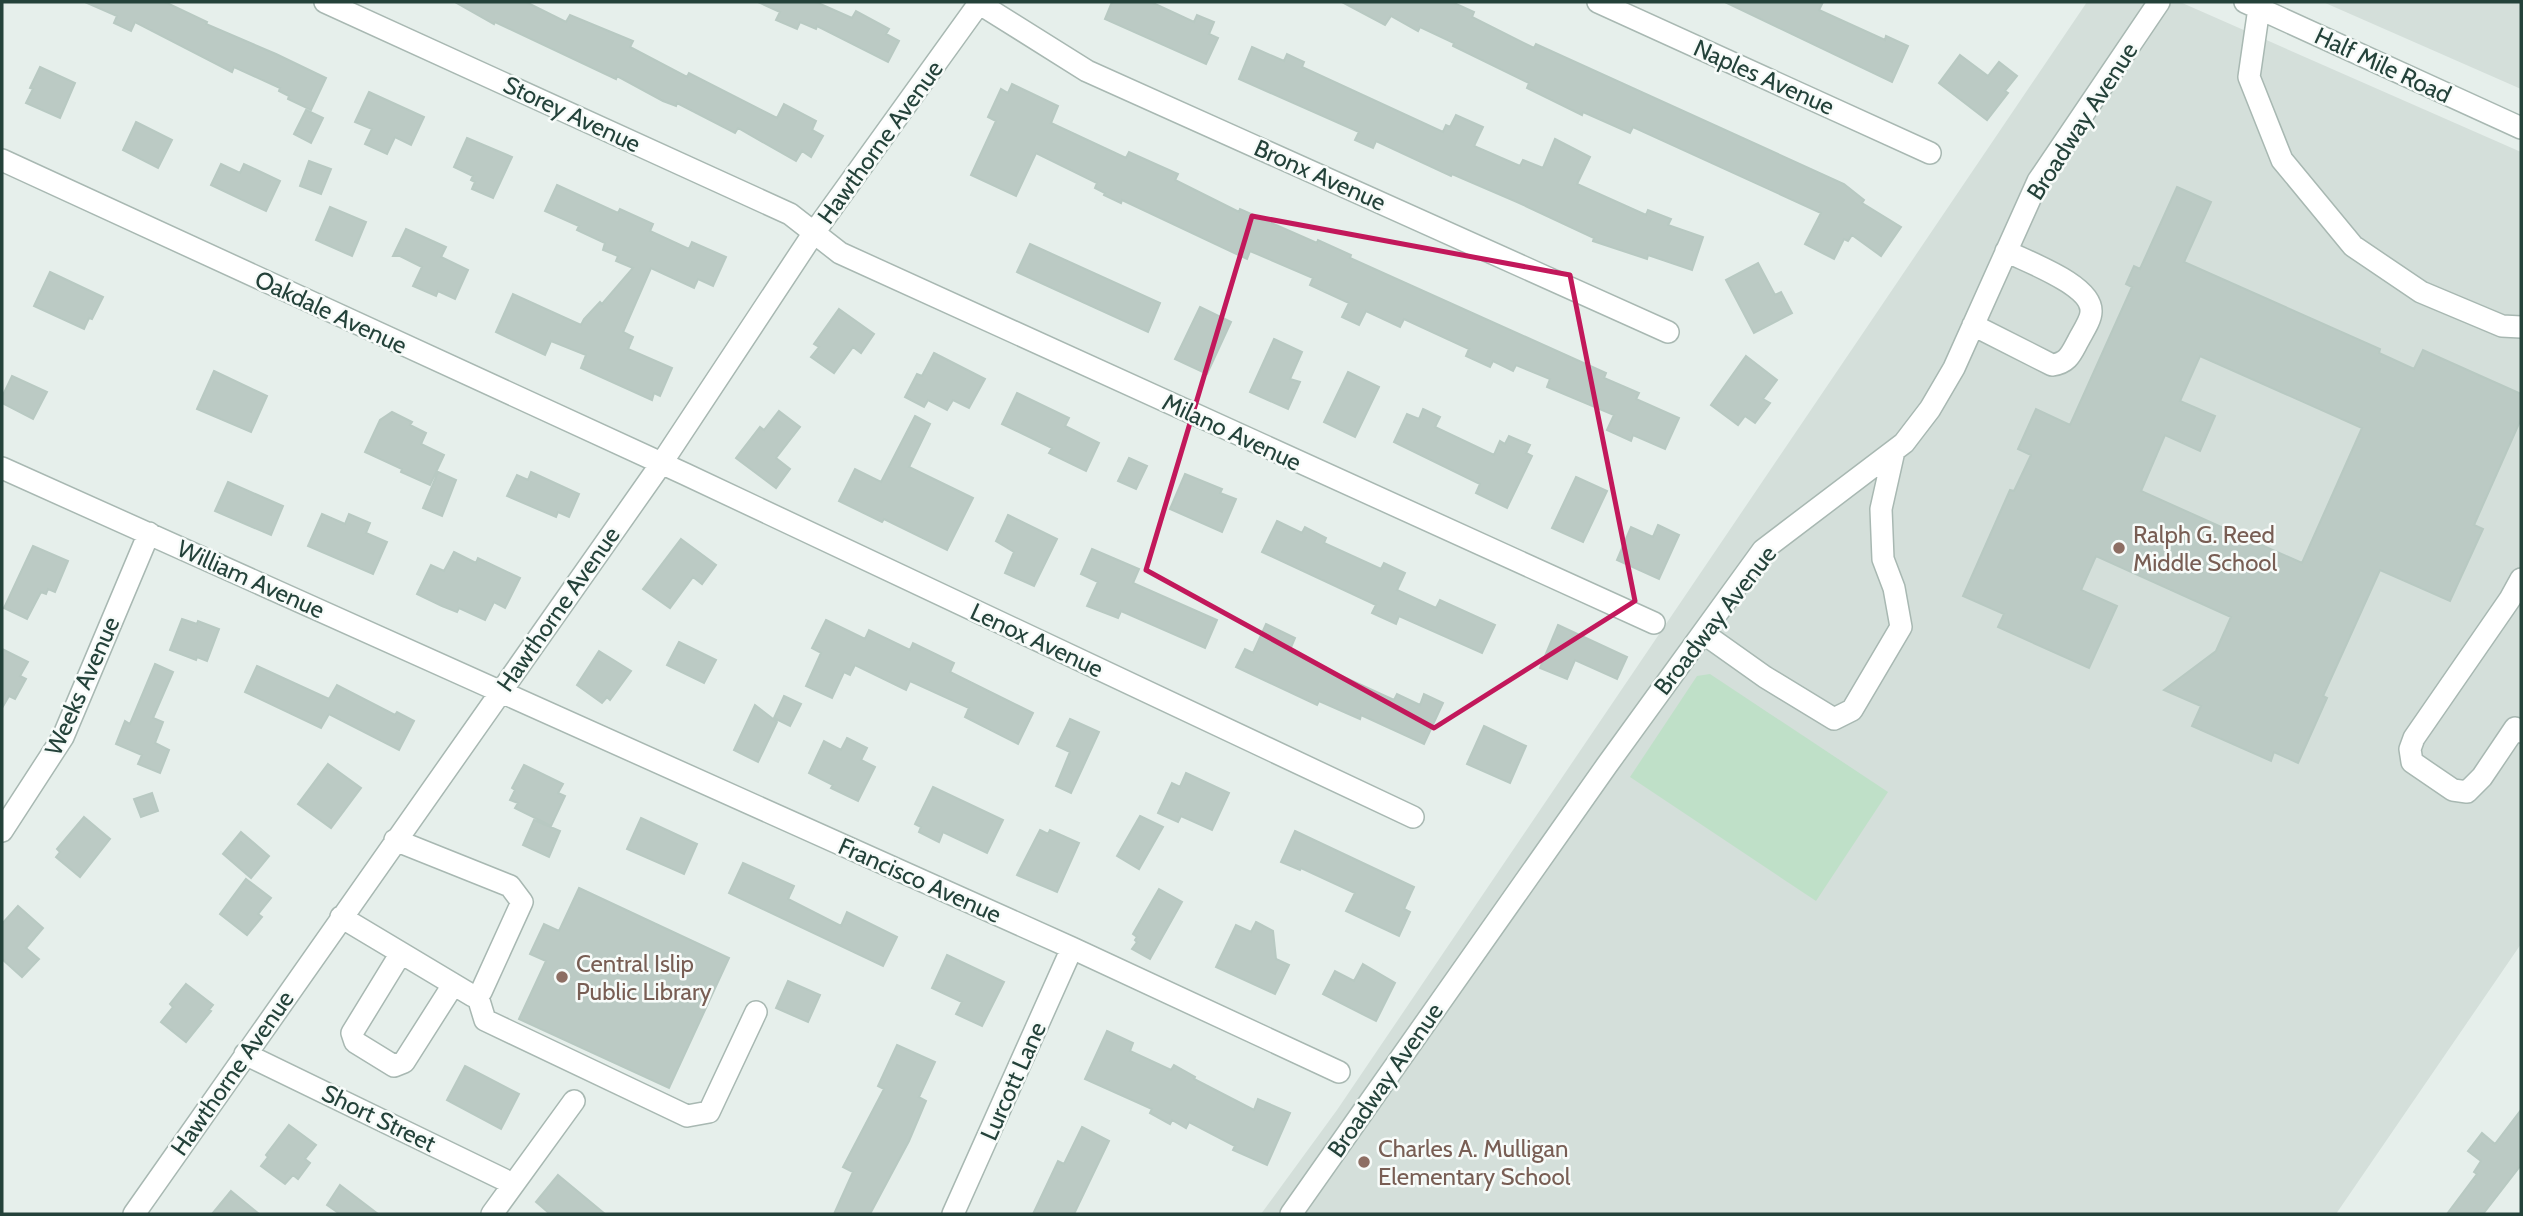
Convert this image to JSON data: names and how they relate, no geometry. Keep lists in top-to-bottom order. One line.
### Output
{"streets":{"street":["Half Mile Road","Naples Avenue","Storey Avenue","Broadway Avenue","Hawthorne Avenue","Bronx Avenue","Oakdale Avenue","Milano Avenue","William Avenue","Lenox Avenue","Weeks Avenue","Francisco Avenue","Lurcott Lane","Short Street"]},"crossings":[["Storey Avenue","Hawthorne Avenue"],["Storey Avenue","Milano Avenue"],["Hawthorne Avenue","Bronx Avenue"],["Hawthorne Avenue","Oakdale Avenue"],["Hawthorne Avenue","Milano Avenue"],["Hawthorne Avenue","William Avenue"],["Hawthorne Avenue","Lenox Avenue"],["Hawthorne Avenue","Francisco Avenue"],["Hawthorne Avenue","Short Street"],["Oakdale Avenue","Lenox Avenue"],["William Avenue","Weeks Avenue"],["William Avenue","Francisco Avenue"],["Francisco Avenue","Lurcott Lane"]],"places":["Ralph G. Reed Middle School","Central Islip Public Library","Charles A. Mulligan Elementary School"]}
